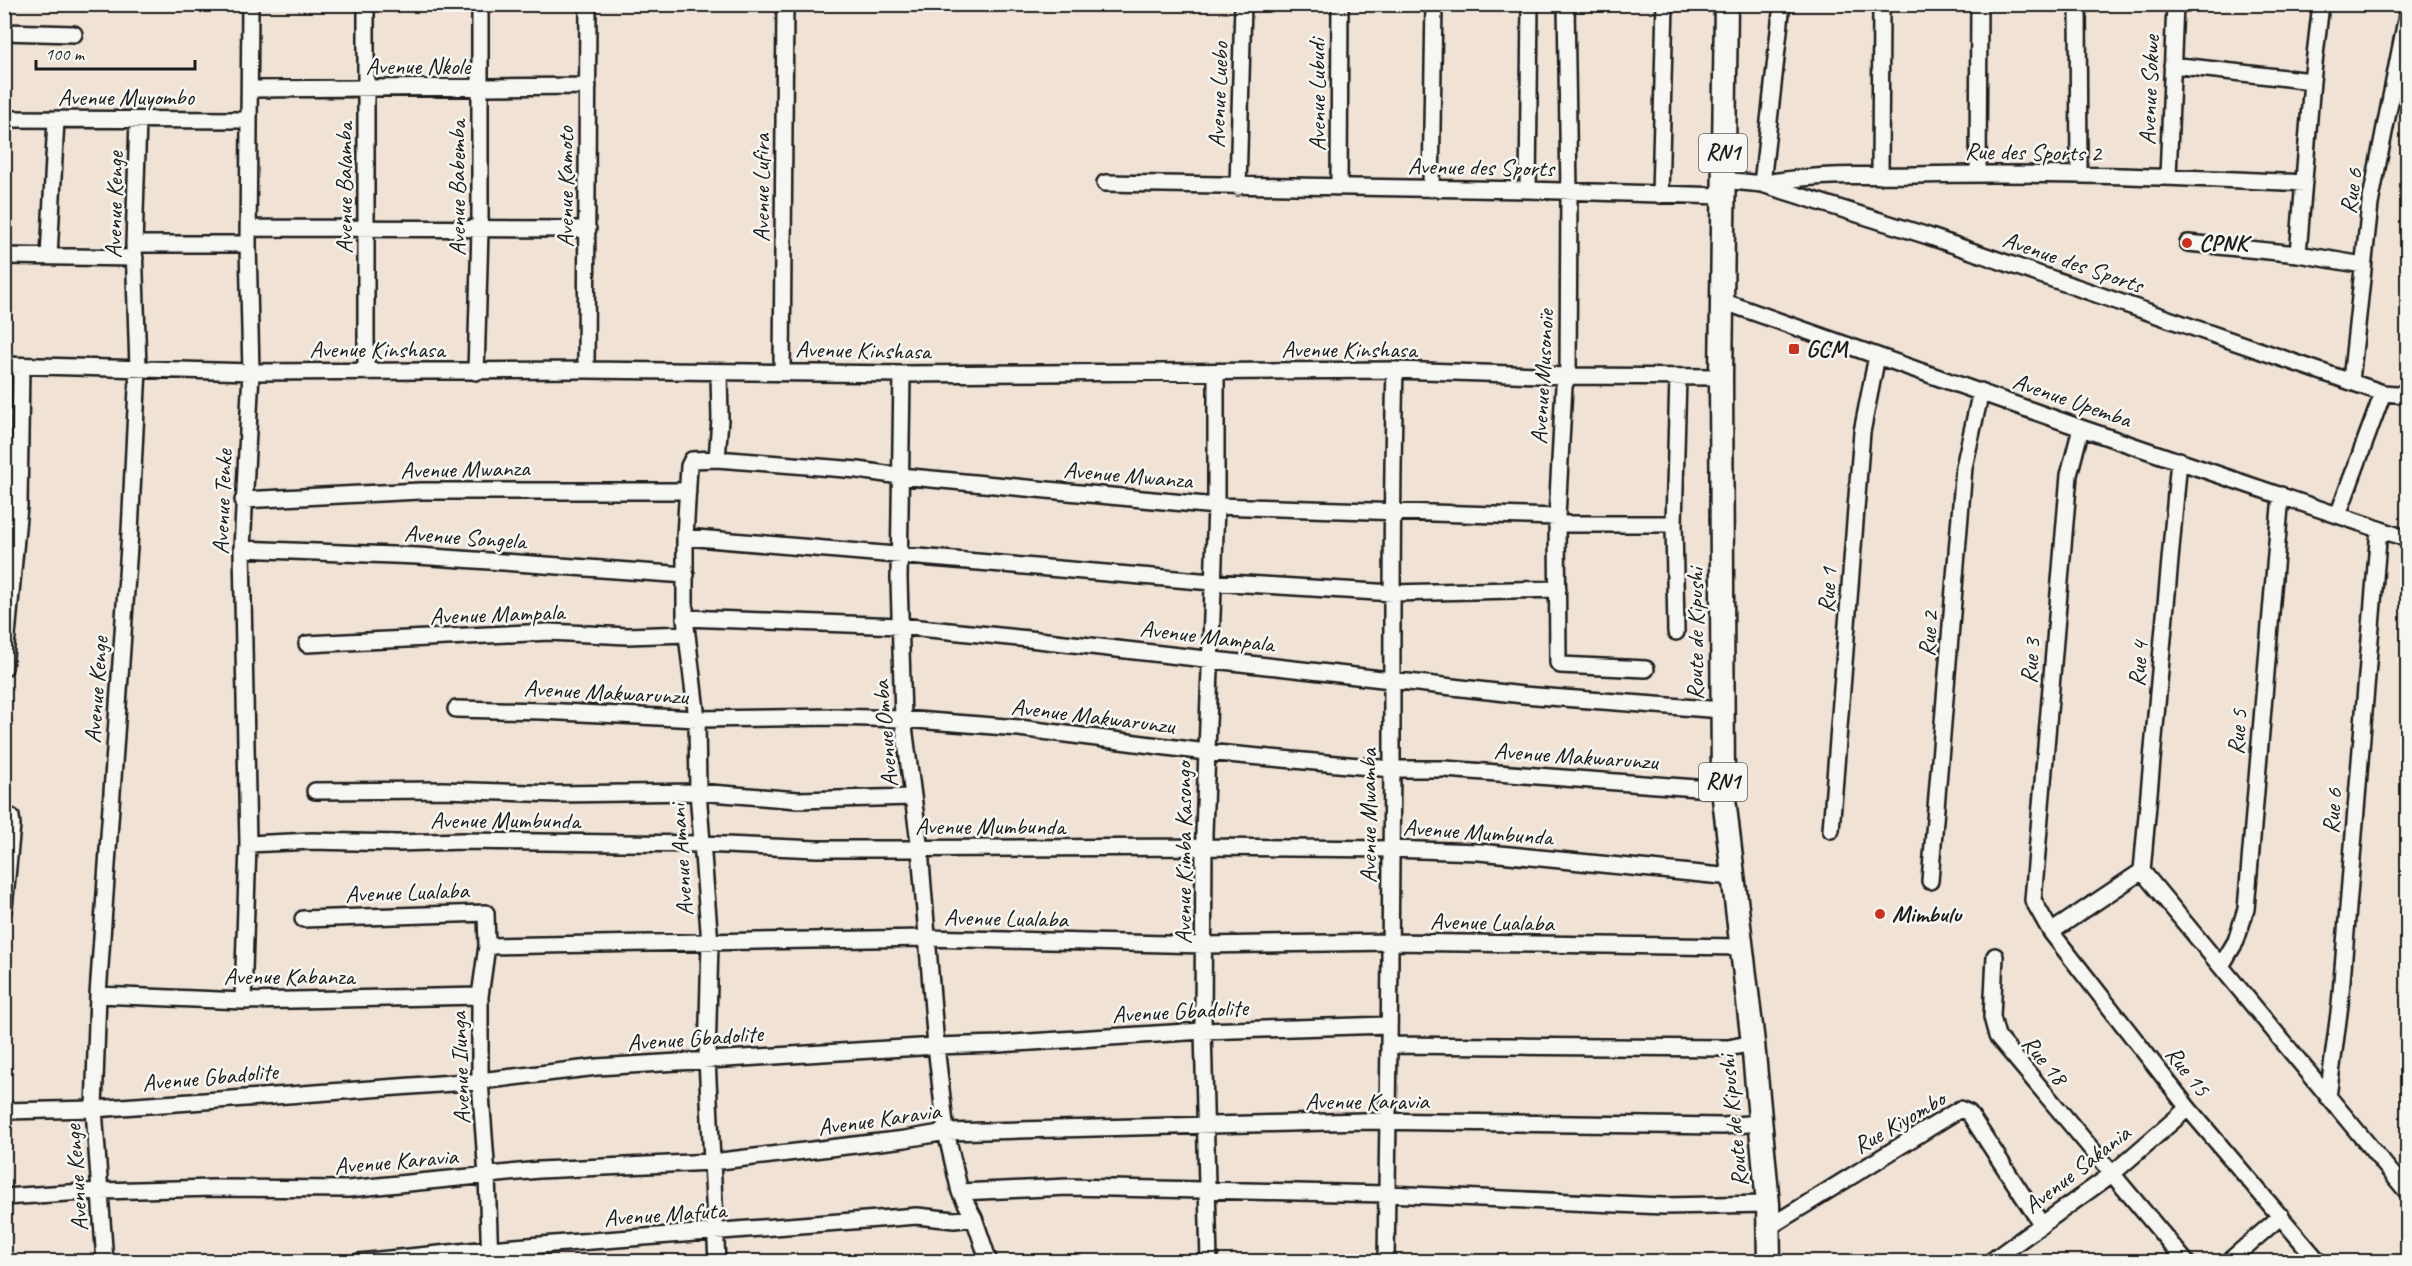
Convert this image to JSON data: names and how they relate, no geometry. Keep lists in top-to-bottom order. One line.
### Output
{"streets":{"highway":["RN1","Route de Kipushi"],"street":["Avenue Nkole","Avenue Sokwe","Avenue Luebo","Avenue Lubudi","Avenue Muyombo","Rue des Sports 2","Avenue des Sports","Avenue Kamoto","Avenue Balamba","Avenue Babemba","Avenue Lufira","Rue 6","Avenue Kenge","Avenue Kinshasa","Avenue Musonoïe","Avenue Upemba","Avenue Mwanza","Avenue Tenke","Avenue Songela","Rue 1","Avenue Mampala","Rue 2","Rue 3","Rue 4","Avenue Makwarunzu","Rue 5","Avenue Omba","Avenue Mwamba","Avenue Mumbunda","Avenue Kimba Kasongo","Avenue Amani","Avenue Lualaba","Avenue Kabanza","Avenue Gbadolite","Rue 18","Avenue Ilunga","Rue 15","Avenue Karavia","Rue Kiyombo","Avenue Sakania","Avenue Mafuta"]},"crossings":[["Avenue Nkole","Avenue Kamoto"],["Avenue Nkole","Avenue Balamba"],["Avenue Nkole","Avenue Babemba"],["Avenue Nkole","Avenue Tenke"],["Avenue Sokwe","Rue des Sports 2"],["Avenue Luebo","Avenue des Sports"],["Avenue Lubudi","Avenue des Sports"],["Avenue Muyombo","Avenue Kenge"],["Avenue Muyombo","Avenue Tenke"],["Rue des Sports 2","Avenue des Sports"],["Avenue des Sports","Rue 6"],["Avenue des Sports","Avenue Musonoïe"],["Avenue des Sports","Route de Kipushi"],["Avenue Kamoto","Avenue Kinshasa"],["Avenue Balamba","Avenue Kinshasa"],["Avenue Babemba","Avenue Kinshasa"],["Avenue Lufira","Avenue Kinshasa"],["Rue 6","Avenue Upemba"],["Avenue Kenge","Avenue Kinshasa"],["Avenue Kenge","Avenue Kabanza"],["Avenue Kenge","Avenue Gbadolite"],["Avenue Kenge","Avenue Karavia"],["Avenue Kinshasa","Avenue Musonoïe"],["Avenue Kinshasa","Avenue Tenke"],["Avenue Kinshasa","Route de Kipushi"],["Avenue Kinshasa","Avenue Omba"],["Avenue Kinshasa","Avenue Mwamba"],["Avenue Kinshasa","Avenue Kimba Kasongo"],["Avenue Musonoïe","Avenue Mwanza"],["Avenue Upemba","Rue 1"],["Avenue Upemba","Route de Kipushi"],["Avenue Upemba","Rue 2"],["Avenue Upemba","Rue 3"],["Avenue Upemba","Rue 4"],["Avenue Upemba","Rue 5"],["Avenue Mwanza","Avenue Tenke"],["Avenue Mwanza","Avenue Omba"],["Avenue Mwanza","Avenue Mwamba"],["Avenue Mwanza","Avenue Kimba Kasongo"],["Avenue Mwanza","Avenue Amani"],["Avenue Tenke","Avenue Songela"],["Avenue Tenke","Avenue Mumbunda"],["Avenue Tenke","Avenue Kabanza"],["Avenue Songela","Avenue Amani"],["Avenue Mampala","Route de Kipushi"],["Avenue Mampala","Avenue Omba"],["Avenue Mampala","Avenue Mwamba"],["Avenue Mampala","Avenue Kimba Kasongo"],["Avenue Mampala","Avenue Amani"],["Route de Kipushi","Avenue Makwarunzu"],["Route de Kipushi","Avenue Mumbunda"],["Route de Kipushi","Avenue Lualaba"],["Route de Kipushi","Avenue Karavia"],["Route de Kipushi","Rue Kiyombo"],["Rue 3","Rue 15"],["Avenue Makwarunzu","Avenue Omba"],["Avenue Makwarunzu","Avenue Mwamba"],["Avenue Makwarunzu","Avenue Kimba Kasongo"],["Avenue Makwarunzu","Avenue Amani"],["Avenue Omba","Avenue Mumbunda"],["Avenue Omba","Avenue Lualaba"],["Avenue Omba","Avenue Gbadolite"],["Avenue Omba","Avenue Karavia"],["Avenue Omba","Avenue Mafuta"],["Avenue Mwamba","Avenue Mumbunda"],["Avenue Mwamba","Avenue Lualaba"],["Avenue Mwamba","Avenue Gbadolite"],["Avenue Mwamba","Avenue Karavia"],["Avenue Mumbunda","Avenue Kimba Kasongo"],["Avenue Mumbunda","Avenue Amani"],["Avenue Kimba Kasongo","Avenue Lualaba"],["Avenue Kimba Kasongo","Avenue Gbadolite"],["Avenue Kimba Kasongo","Avenue Karavia"],["Avenue Amani","Avenue Lualaba"],["Avenue Amani","Avenue Gbadolite"],["Avenue Amani","Avenue Karavia"],["Avenue Amani","Avenue Mafuta"],["Avenue Lualaba","Avenue Ilunga"],["Avenue Kabanza","Avenue Ilunga"],["Avenue Gbadolite","Avenue Ilunga"],["Rue 18","Avenue Sakania"],["Avenue Ilunga","Avenue Karavia"],["Avenue Ilunga","Avenue Mafuta"],["Rue 15","Avenue Sakania"],["Rue Kiyombo","Avenue Sakania"]],"places":{"other":["CPNK","Mimbulu"],"transit":["GCM"]},"scale_bar":"100 m"}
